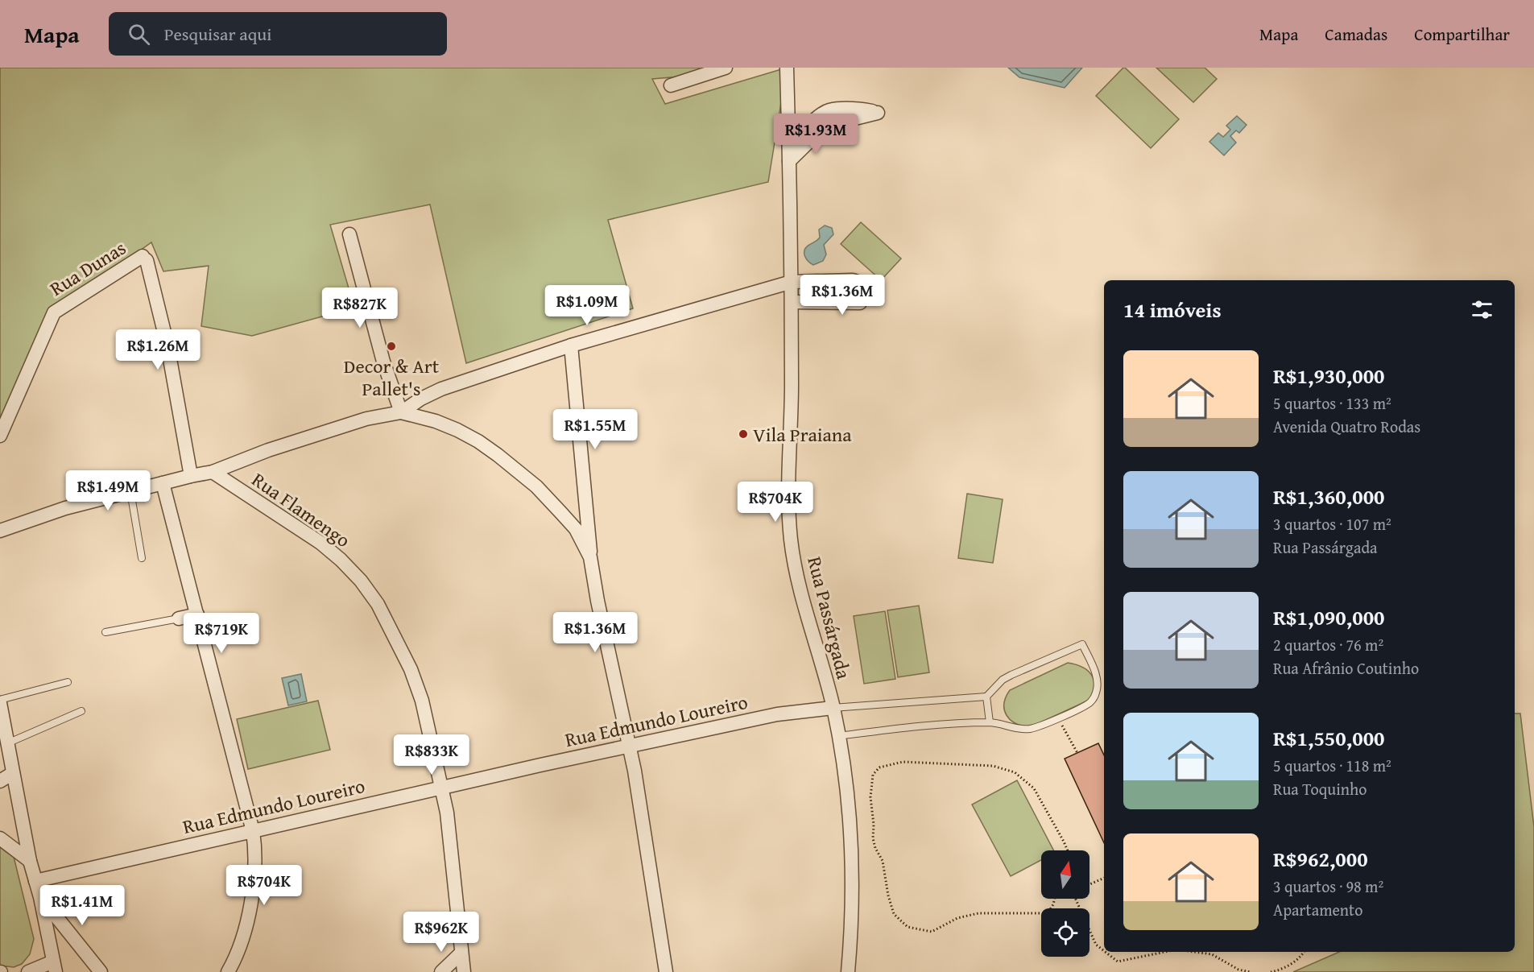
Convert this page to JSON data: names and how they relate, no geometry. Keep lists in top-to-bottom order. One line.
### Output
{"streets":{"street":["Rua Dunas","Rua Flamengo","Rua Passárgada","Rua Edmundo Loureiro"]},"crossings":[["Rua Flamengo","Rua Edmundo Loureiro"],["Rua Passárgada","Rua Edmundo Loureiro"]],"places":["Decor & Art Pallet's","Vila Praiana"],"north":"top","page":{"header":"Mapa","search":"Pesquisar aqui","nav":["Mapa","Camadas","Compartilhar"],"price":["R$1.93M","R$1.36M","R$1.09M","R$827K","R$1.26M","R$1.55M","R$1.49M","R$704K","R$1.36M","R$719K","R$833K","R$704K","R$1.41M","R$962K"],"heading":"14 imóveis","list":[{"name":"R$1,930,000","note":"5 quartos · 133 m² · Avenida Quatro Rodas"},{"name":"R$1,360,000","note":"3 quartos · 107 m² · Rua Passárgada"},{"name":"R$1,090,000","note":"2 quartos · 76 m² · Rua Afrânio Coutinho"},{"name":"R$1,550,000","note":"5 quartos · 118 m² · Rua Toquinho"},{"name":"R$962,000","note":"3 quartos · 98 m² · Apartamento"}]}}
